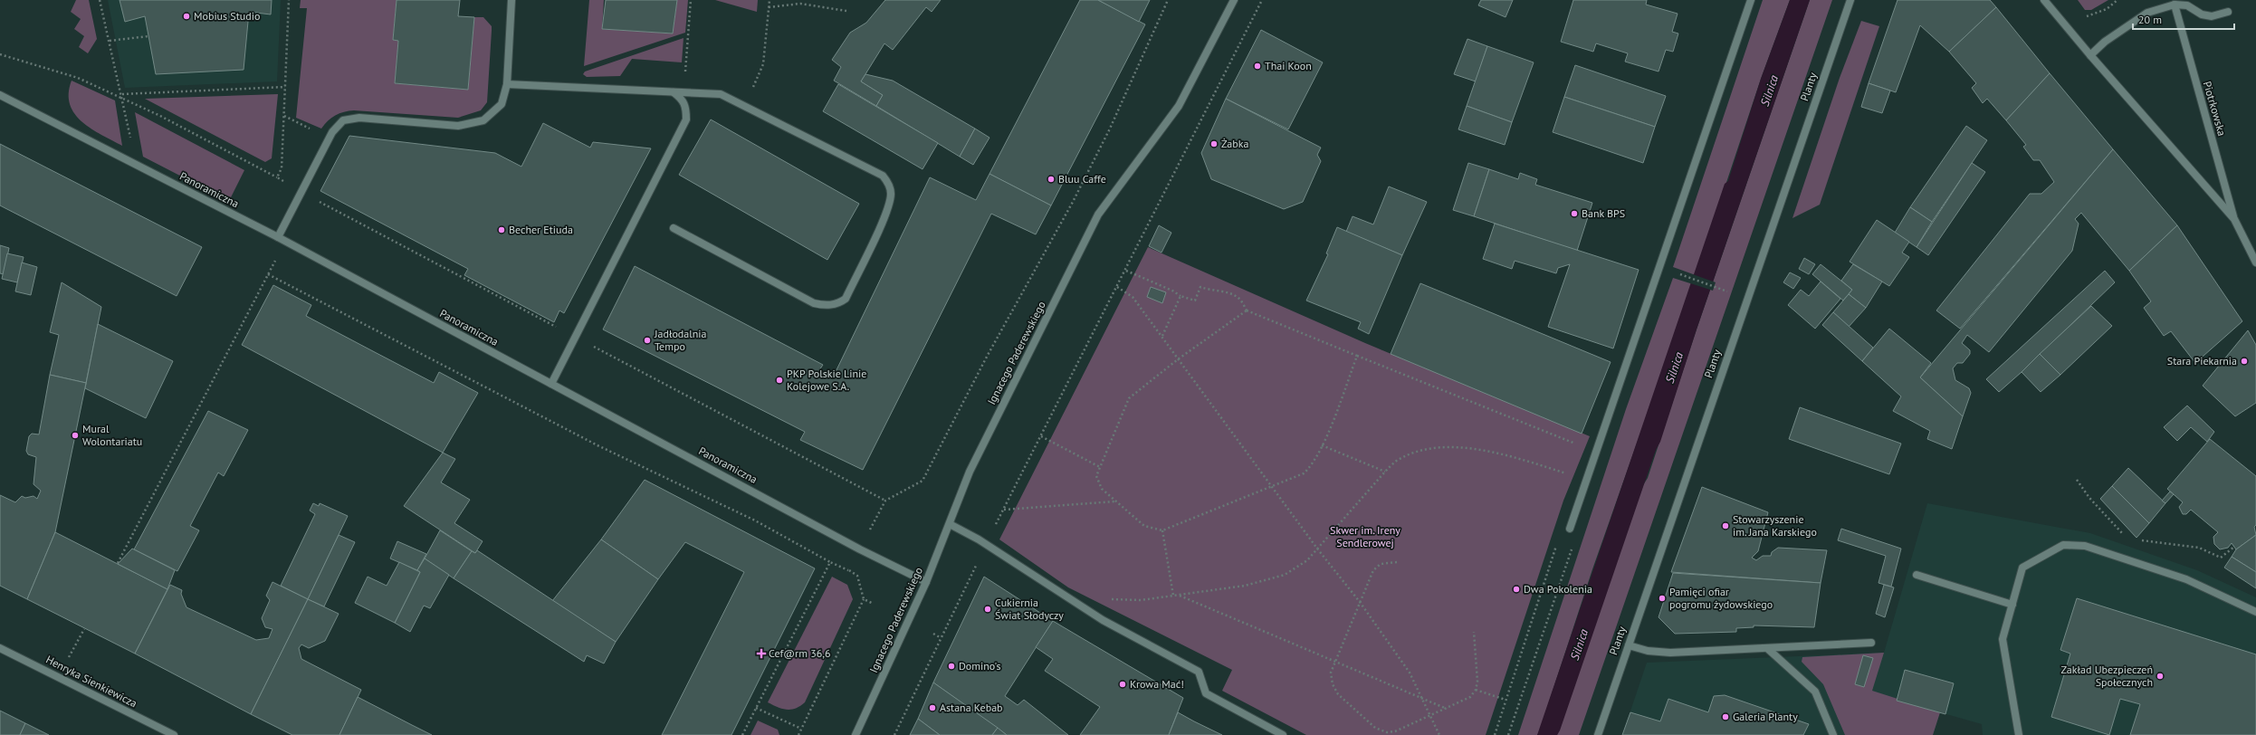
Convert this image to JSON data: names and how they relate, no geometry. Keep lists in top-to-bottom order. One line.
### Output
{"streets":{"street":["Planty","Piotrkowska","Panoramiczna","Ignacego Paderewskiego","Henryka Sienkiewicza"]},"crossings":[["Panoramiczna","Ignacego Paderewskiego"]],"water":["Silnica"],"parks":["Skwer im. Ireny Sendlerowej"],"places":{"other":["Mobius Studio","Thai Koon","Żabka","Bluu Caffe","Bank BPS","Becher Etiuda","Jadłodalnia Tempo","Stara Piekarnia","PKP Polskie Linie Kolejowe S.A.","Mural Wolontariatu","Stowarzyszenie im. Jana Karskiego","Dwa Pokolenia","Pamięci ofiar pogromu żydowskiego","Cukiernia Świat Słodyczy","Domino's","Zakład Ubezpieczeń Społecznych","Krowa Mać!","Astana Kebab","Galeria Planty"],"health":["Cef@rm 36,6"]},"scale_bar":"20 m"}
